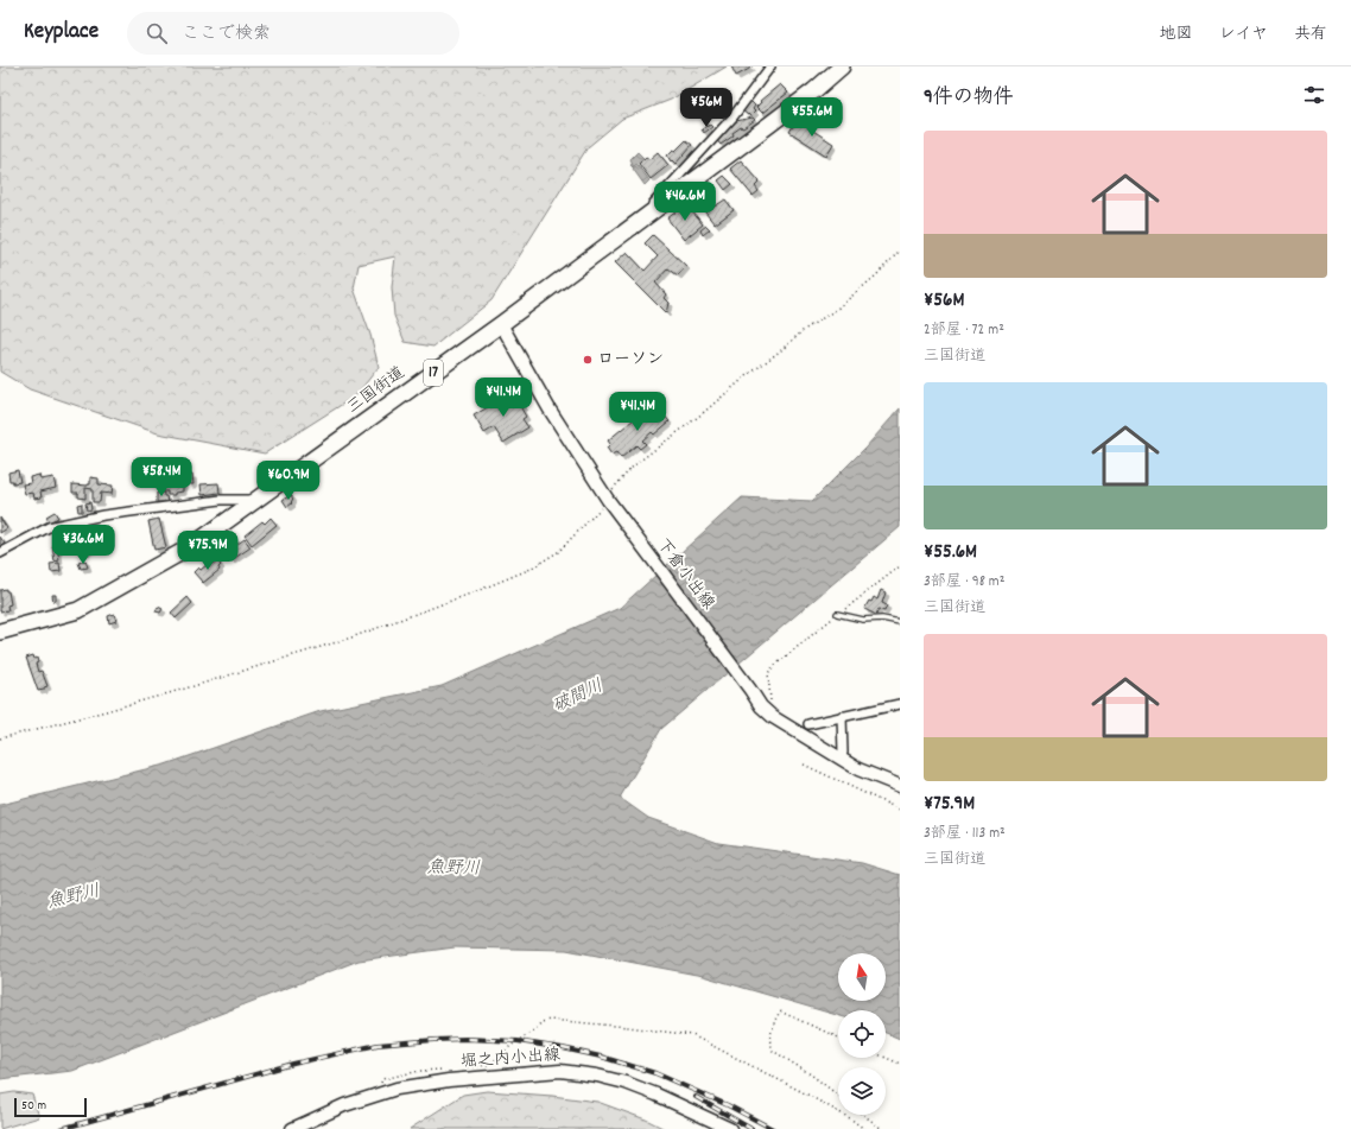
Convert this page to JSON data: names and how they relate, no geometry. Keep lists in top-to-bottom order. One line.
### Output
{"streets":{"highway":["17","三国街道"],"main road":["下倉小出線","堀之内小出線"]},"crossings":[["三国街道","下倉小出線"]],"water":["破間川","魚野川"],"places":["ローソン"],"scale_bar":"50 m","north":"top","page":{"header":"Keyplace","search":"ここで検索","nav":["地図","レイヤ","共有"],"heading":"9件の物件","price":["¥56M","¥55.6M","¥46.6M","¥41.4M","¥41.4M","¥58.4M","¥60.9M","¥36.6M","¥75.9M"],"list":[{"name":"¥56M","note":"2部屋 · 72 m² · 三国街道"},{"name":"¥55.6M","note":"3部屋 · 98 m² · 三国街道"},{"name":"¥75.9M","note":"3部屋 · 113 m² · 三国街道"}],"scale":"50 m"}}
